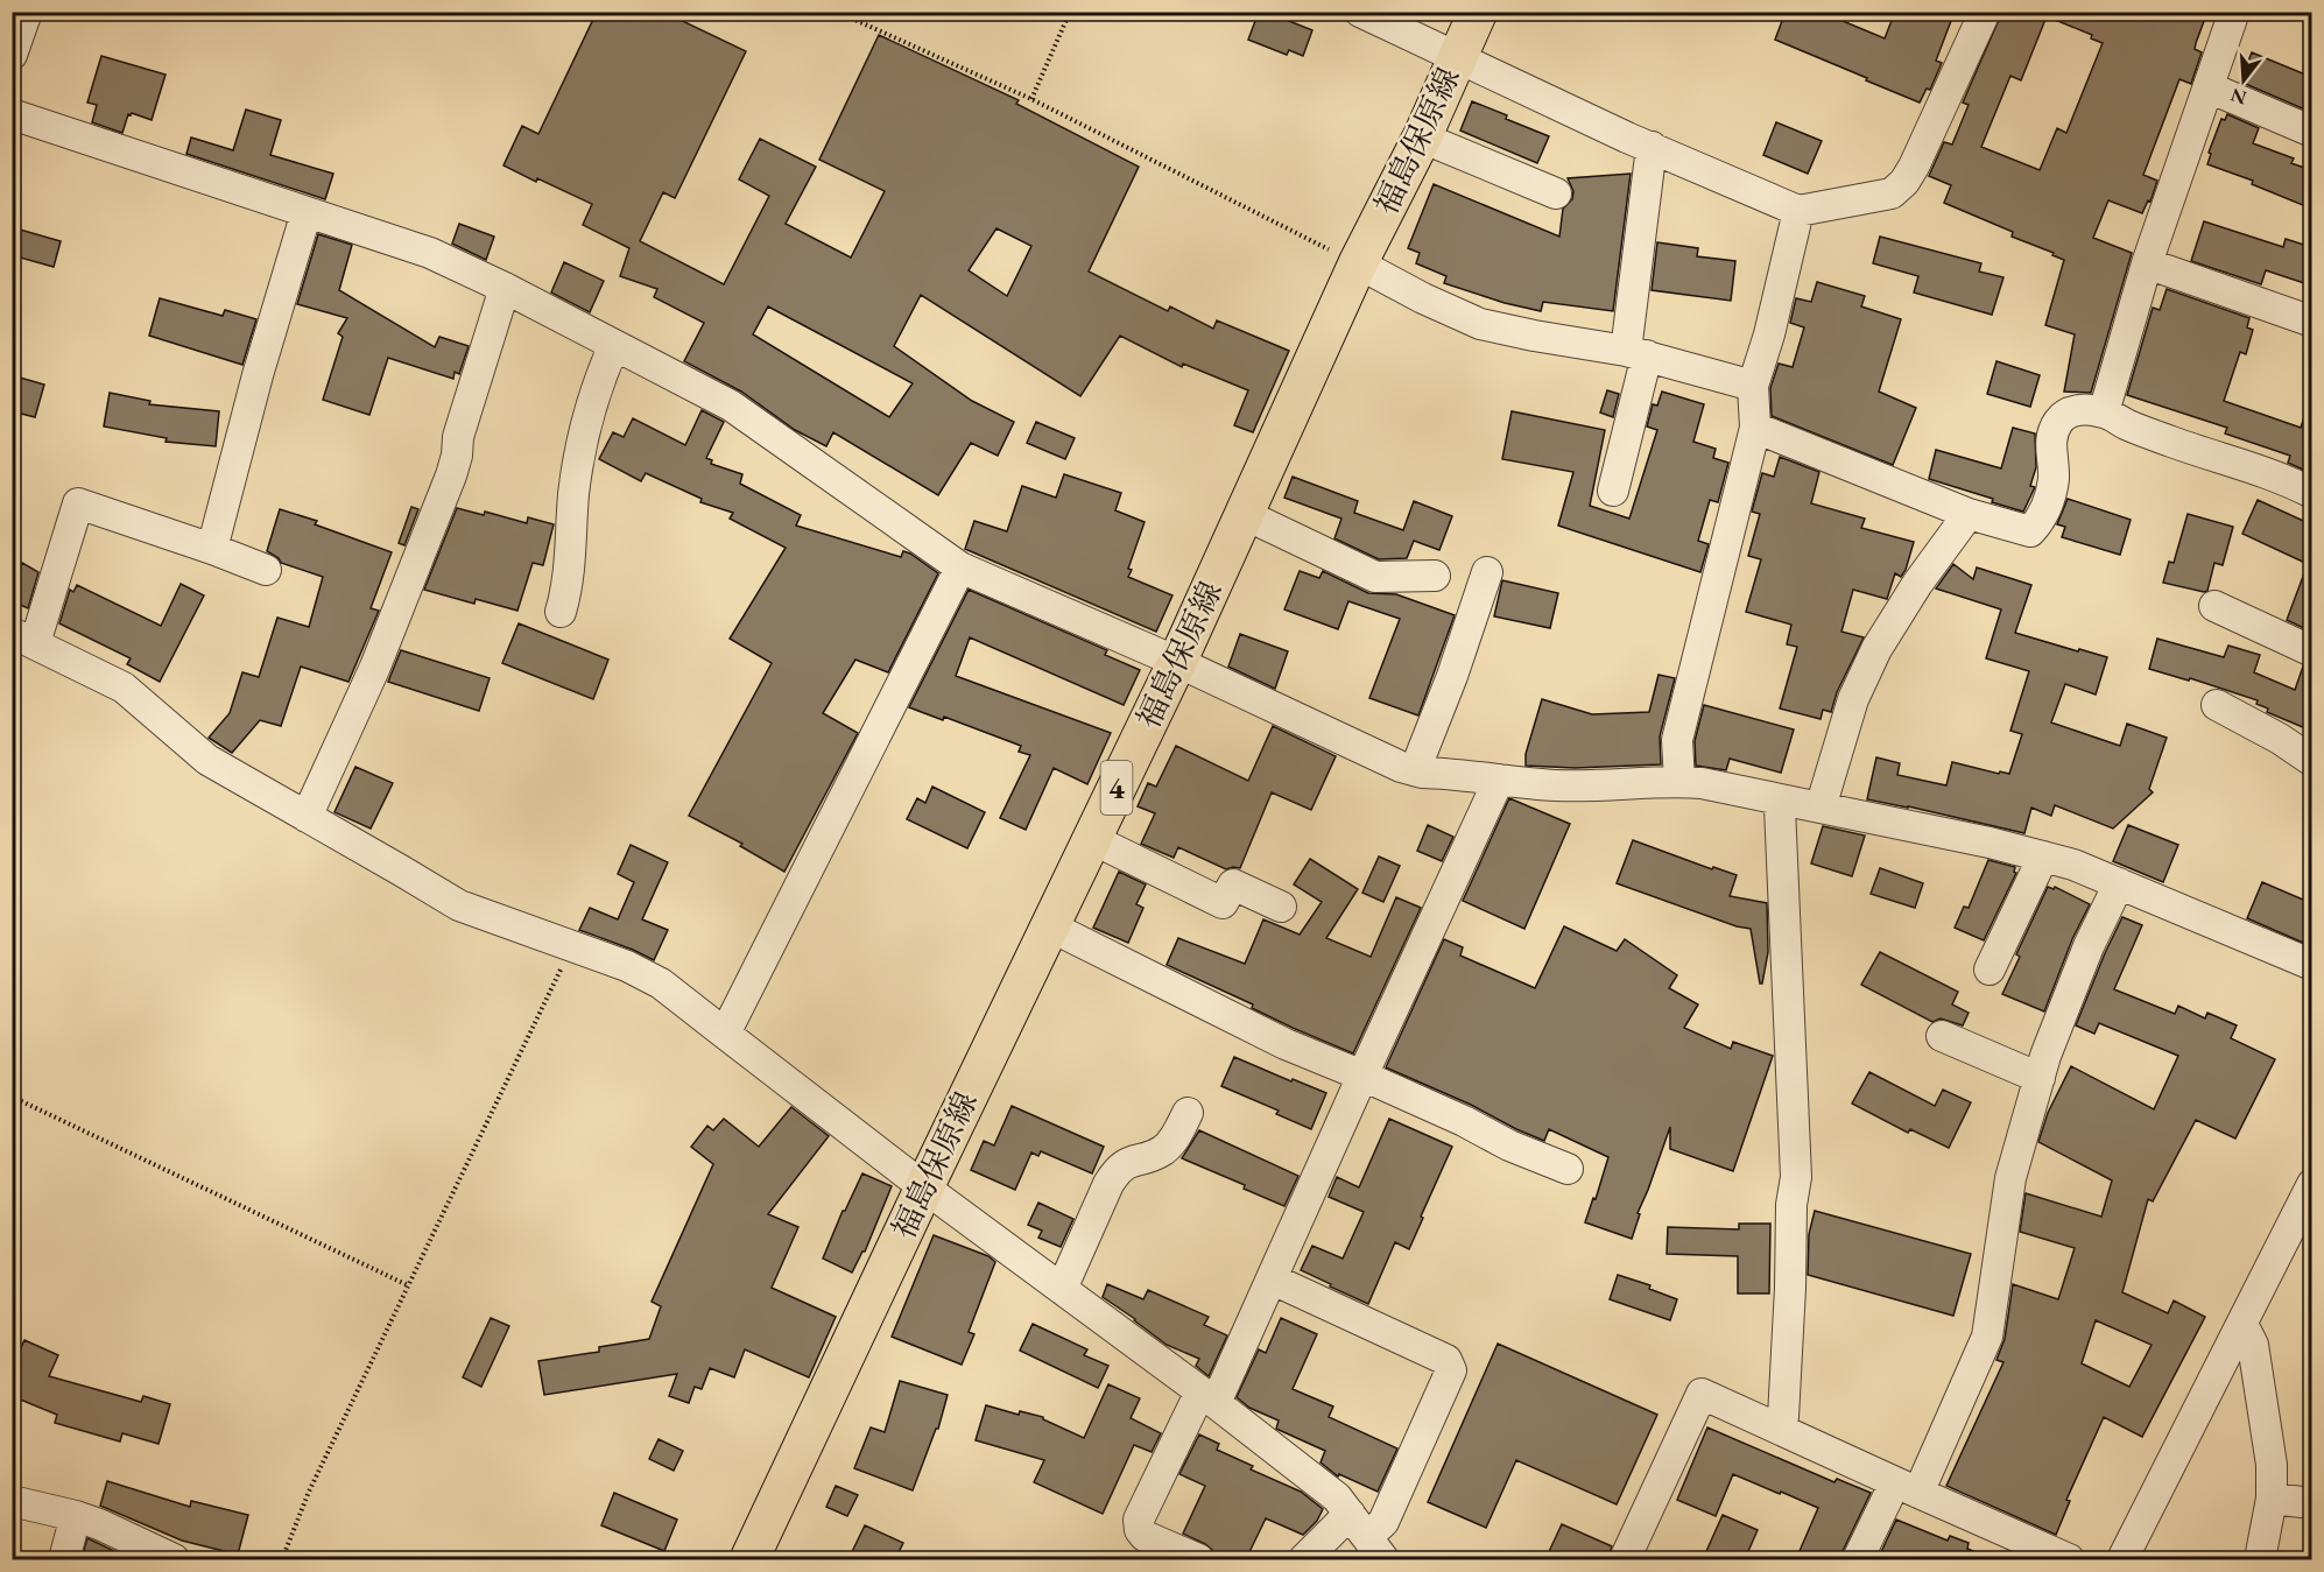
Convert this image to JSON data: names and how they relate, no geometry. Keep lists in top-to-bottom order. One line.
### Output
{"streets":{"main road":["福島保原線","4"]},"north":"bottom"}
